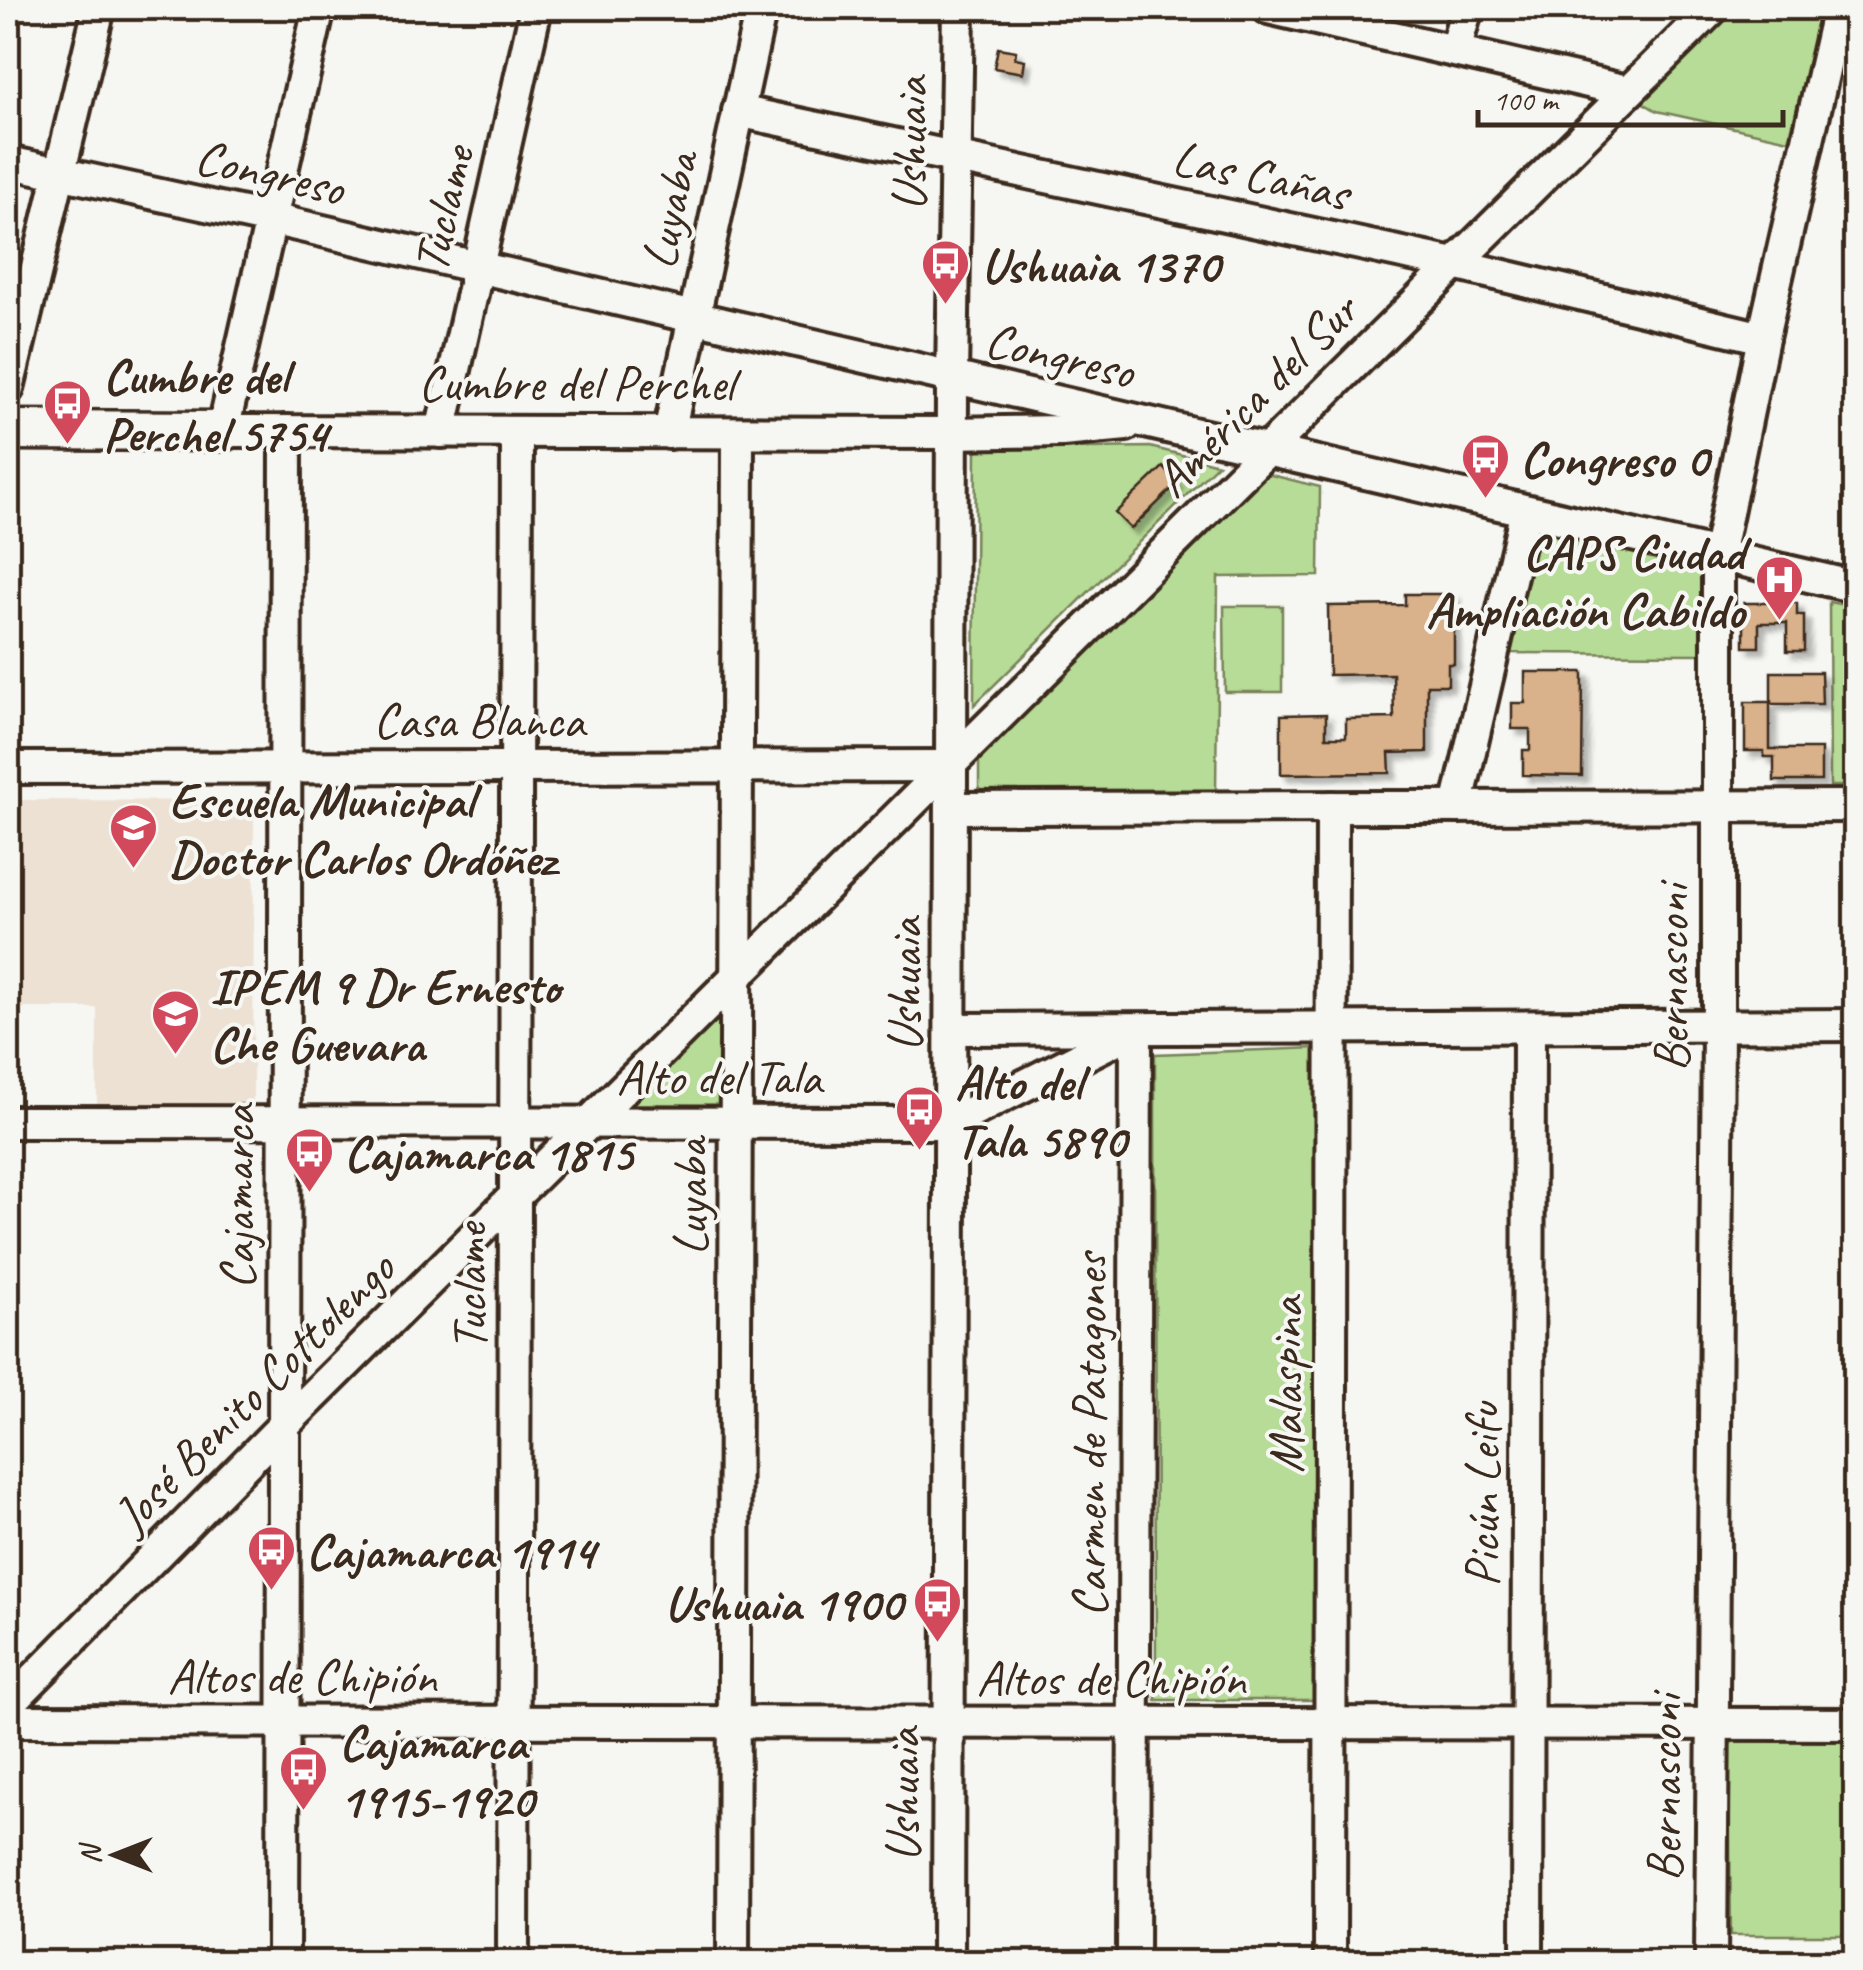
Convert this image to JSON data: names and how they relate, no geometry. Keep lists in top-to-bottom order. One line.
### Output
{"streets":{"main road":["Cumbre del Perchel"],"street":["Ushuaia","Congreso","Las Cañas","Tuclame","Luyaba","América del Sur","Casa Blanca","Bernasconi","Alto del Tala","Cajamarca","Malaspina","José Benito Cottolengo","Carmen de Patagones","Picún Leifu","Altos de Chipión"]},"crossings":[["Ushuaia","Congreso"],["Ushuaia","Las Cañas"],["Ushuaia","Cumbre del Perchel"],["Ushuaia","América del Sur"],["Ushuaia","Casa Blanca"],["Ushuaia","Alto del Tala"],["Ushuaia","José Benito Cottolengo"],["Ushuaia","Altos de Chipión"],["Congreso","Tuclame"],["Congreso","Luyaba"],["Congreso","Cumbre del Perchel"],["Congreso","América del Sur"],["Congreso","Bernasconi"],["Las Cañas","Luyaba"],["Las Cañas","América del Sur"],["Las Cañas","Bernasconi"],["Tuclame","Cumbre del Perchel"],["Tuclame","Casa Blanca"],["Tuclame","Alto del Tala"],["Tuclame","José Benito Cottolengo"],["Tuclame","Altos de Chipión"],["Luyaba","Cumbre del Perchel"],["Luyaba","Casa Blanca"],["Luyaba","Alto del Tala"],["Luyaba","José Benito Cottolengo"],["Luyaba","Altos de Chipión"],["Cumbre del Perchel","Cajamarca"],["América del Sur","Casa Blanca"],["América del Sur","José Benito Cottolengo"],["Casa Blanca","Cajamarca"],["Casa Blanca","José Benito Cottolengo"],["Bernasconi","Altos de Chipión"],["Alto del Tala","Cajamarca"],["Alto del Tala","José Benito Cottolengo"],["Cajamarca","José Benito Cottolengo"],["Cajamarca","Altos de Chipión"],["Malaspina","Altos de Chipión"],["Carmen de Patagones","Altos de Chipión"],["Picún Leifu","Altos de Chipión"]],"places":{"bus stop":["Ushuaia 1370","Cumbre del Perchel 5754","Congreso 0","Alto del Tala 5890","Cajamarca 1815","Cajamarca 1914","Ushuaia 1900","Cajamarca 1915-1920"],"hospital":["CAPS Ciudad Ampliación Cabildo"],"school or university":["Escuela Municipal Doctor Carlos Ordóñez","IPEM 9 Dr Ernesto Che Guevara"]},"scale_bar":"100 m","north":"left"}
